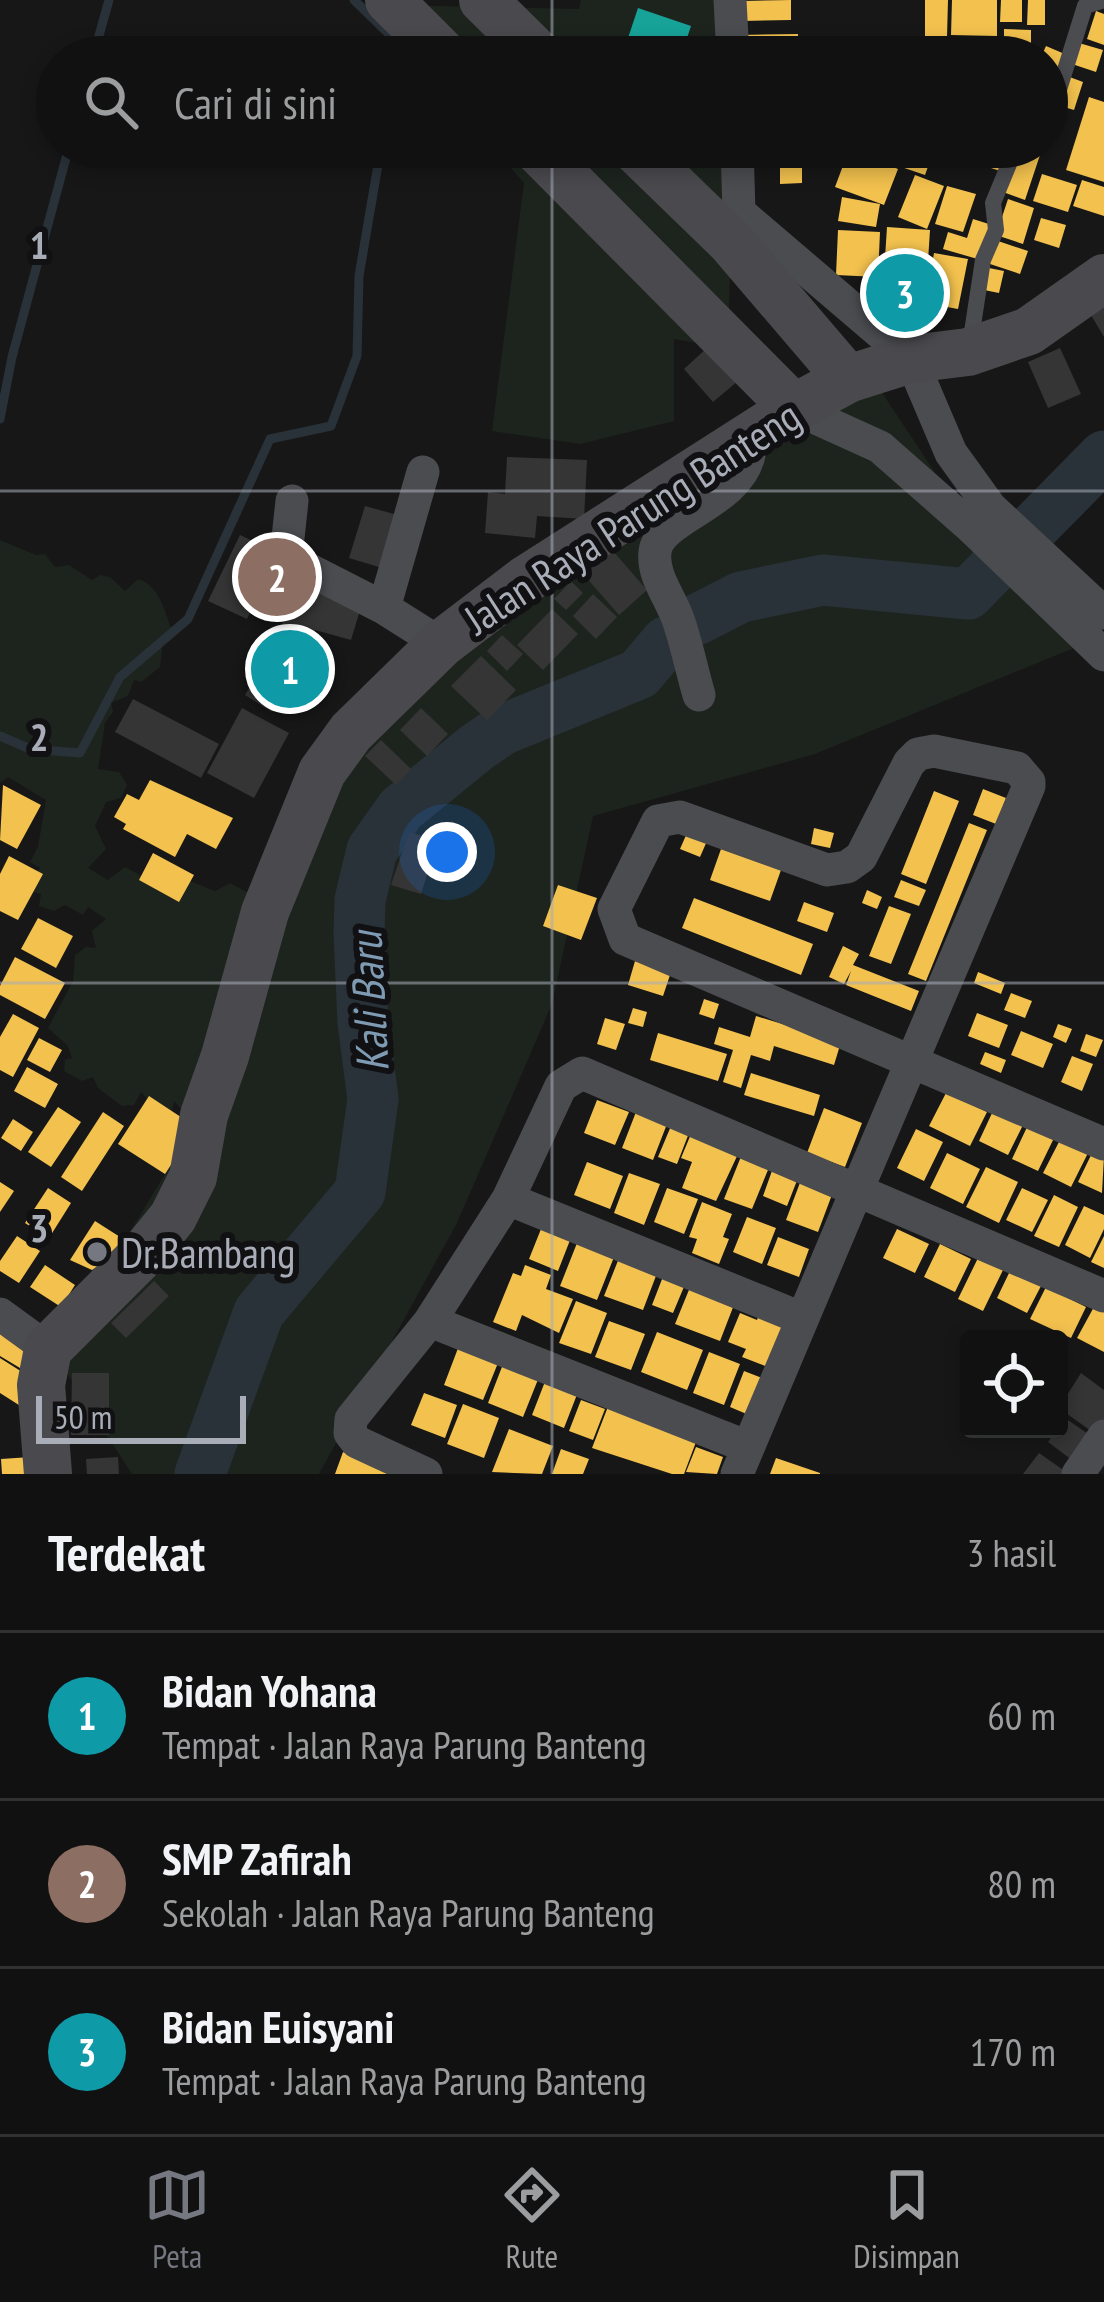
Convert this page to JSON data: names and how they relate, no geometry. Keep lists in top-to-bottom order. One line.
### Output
{"streets":{"street":["Jalan Raya Parung Banteng"]},"water":["Kali Baru"],"places":["Dr.Bambang"],"scale_bar":"50 m","page":{"search":"Cari di sini","pins":["3","2","1"],"scale":"50 m","heading":["Terdekat","3 hasil"],"list":[{"mark":"1","name":"Bidan Yohana","note":"Tempat · Jalan Raya Parung Banteng","value":"60 m"},{"mark":"2","name":"SMP Zafirah","note":"Sekolah · Jalan Raya Parung Banteng","value":"80 m"},{"mark":"3","name":"Bidan Euisyani","note":"Tempat · Jalan Raya Parung Banteng","value":"170 m"}],"nav":["Peta","Rute","Disimpan"]},"grid":{"rows":["1","2","3"]}}
